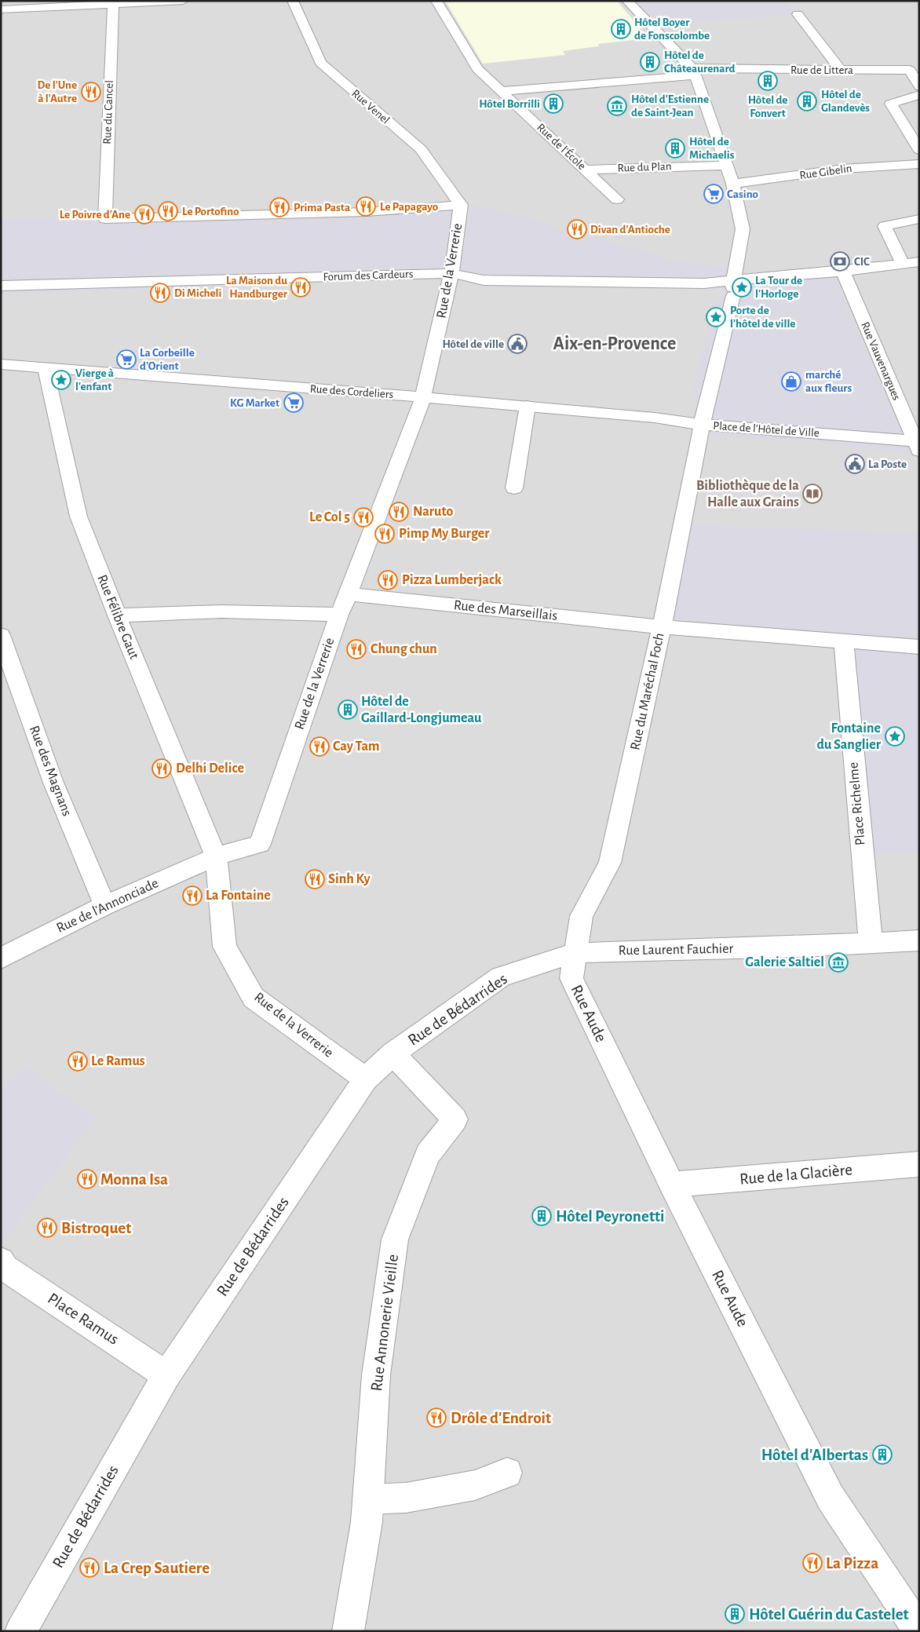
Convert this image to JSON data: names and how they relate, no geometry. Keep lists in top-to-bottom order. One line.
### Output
{"streets":{"street":["Rue de Littera","Rue Venel","Rue du Cancel","Rue de l'École","Rue du Plan","Rue Gibelin","Rue de la Verrerie","Forum des Cardeurs","Rue Vauvenargues","Rue des Cordeliers","Place de l'Hôtel de Ville","Rue des Marseillais","Rue Félibre Gaut","Rue du Maréchal Foch","Rue des Magnans","Place Richelme","Rue de l'Annonciade","Rue Laurent Fauchier","Rue de Bédarrides","Rue Aude","Rue de la Glacière","Place Ramus","Rue Annonerie Vieille"]},"crossings":[["Rue de Littera","Rue de l'École"],["Rue de Littera","Place de l'Hôtel de Ville"],["Rue Venel","Rue du Cancel"],["Rue Venel","Rue de la Verrerie"],["Rue du Cancel","Rue de la Verrerie"],["Rue de l'École","Rue du Plan"],["Rue du Plan","Place de l'Hôtel de Ville"],["Rue Gibelin","Place de l'Hôtel de Ville"],["Rue de la Verrerie","Forum des Cardeurs"],["Rue de la Verrerie","Rue des Cordeliers"],["Rue de la Verrerie","Rue des Marseillais"],["Rue de la Verrerie","Rue Félibre Gaut"],["Rue de la Verrerie","Rue de l'Annonciade"],["Rue de la Verrerie","Rue de Bédarrides"],["Forum des Cardeurs","Place de l'Hôtel de Ville"],["Rue Vauvenargues","Place de l'Hôtel de Ville"],["Rue des Cordeliers","Place de l'Hôtel de Ville"],["Rue des Cordeliers","Rue Félibre Gaut"],["Rue des Cordeliers","Rue du Maréchal Foch"],["Place de l'Hôtel de Ville","Rue du Maréchal Foch"],["Rue des Marseillais","Rue du Maréchal Foch"],["Rue Félibre Gaut","Rue de l'Annonciade"],["Rue du Maréchal Foch","Rue Laurent Fauchier"],["Rue du Maréchal Foch","Rue de Bédarrides"],["Rue du Maréchal Foch","Rue Aude"],["Rue des Magnans","Rue de l'Annonciade"],["Place Richelme","Rue Laurent Fauchier"],["Rue Laurent Fauchier","Rue de Bédarrides"],["Rue Laurent Fauchier","Rue Aude"],["Rue de Bédarrides","Rue Aude"],["Rue de Bédarrides","Place Ramus"],["Rue de Bédarrides","Rue Annonerie Vieille"],["Rue Aude","Rue de la Glacière"]],"districts":["Aix-en-Provence"],"places":{"building":["Hôtel Boyer de Fonscolombe","Hôtel de Châteaurenard","Hôtel de Fonvert","Hôtel de Glandevès","Hôtel Borrilli","Hôtel de Michaelis","Hôtel de Gaillard-Longjumeau","Hôtel Peyronetti","Hôtel d'Albertas","Hôtel Guérin du Castelet"],"restaurant":["De l'Une à l'Autre","Le Papagayo","Prima Pasta","Le Portofino","Le Poivre d'Ane","Divan d'Antioche","La Maison du Handburger","Di Micheli","Naruto","Le Col 5","Pimp My Burger","Pizza Lumberjack","Chung chun","Cay Tam","Delhi Delice","Sinh Ky","La Fontaine","Le Ramus","Monna Isa","Bistroquet","Drôle d'Endroit","La Pizza","La Crep Sautiere"],"museum":["Hôtel d'Estienne de Saint-Jean","Galerie Saltiel"],"supermarket":["Casino","La Corbeille d'Orient","KG Market"],"bank":["CIC"],"place":["La Tour de l'Horloge","Porte de l'hôtel de ville","Vierge à l'enfant","Fontaine du Sanglier"],"public building":["Hôtel de ville","La Poste"],"shop":["marché aux fleurs"],"library":["Bibliothèque de la Halle aux Grains"]}}
